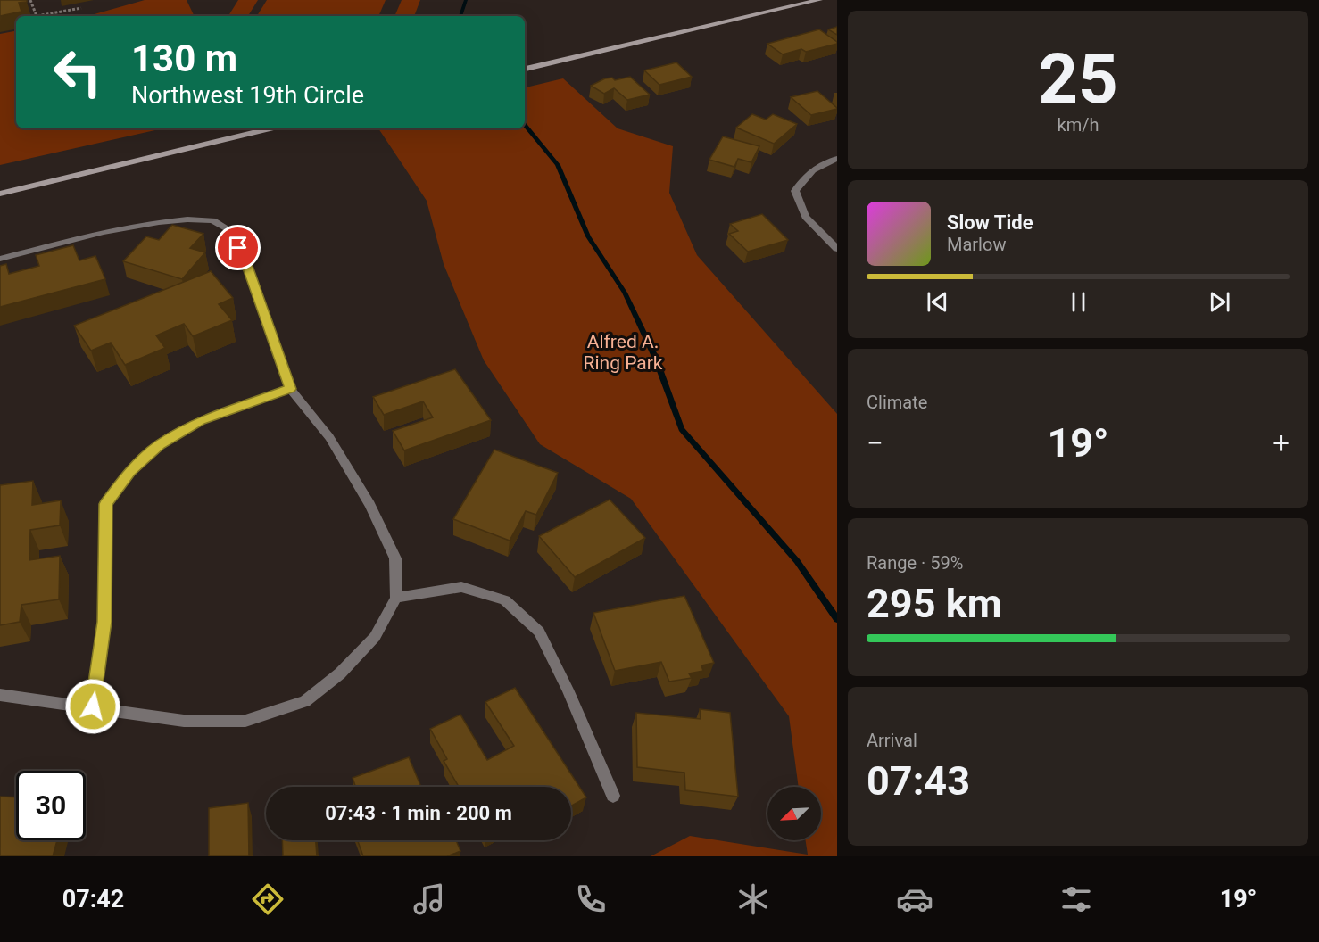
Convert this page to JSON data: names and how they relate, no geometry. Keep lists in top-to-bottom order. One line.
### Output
{"parks":["Alfred A. Ring Park"],"north":"bottom left","page":{"tile":[["25","km/h"],"Climate",["Range · 59%","295 km"],["Arrival","07:43"]],"turn":["130 m","Northwest 19th Circle"],"song":["Slow Tide","Marlow"],"heat":["−","19°","+"],"limit":"30","trip":"07:43 · 1 min · 200 m","tabs":["07:42","19°"]}}
